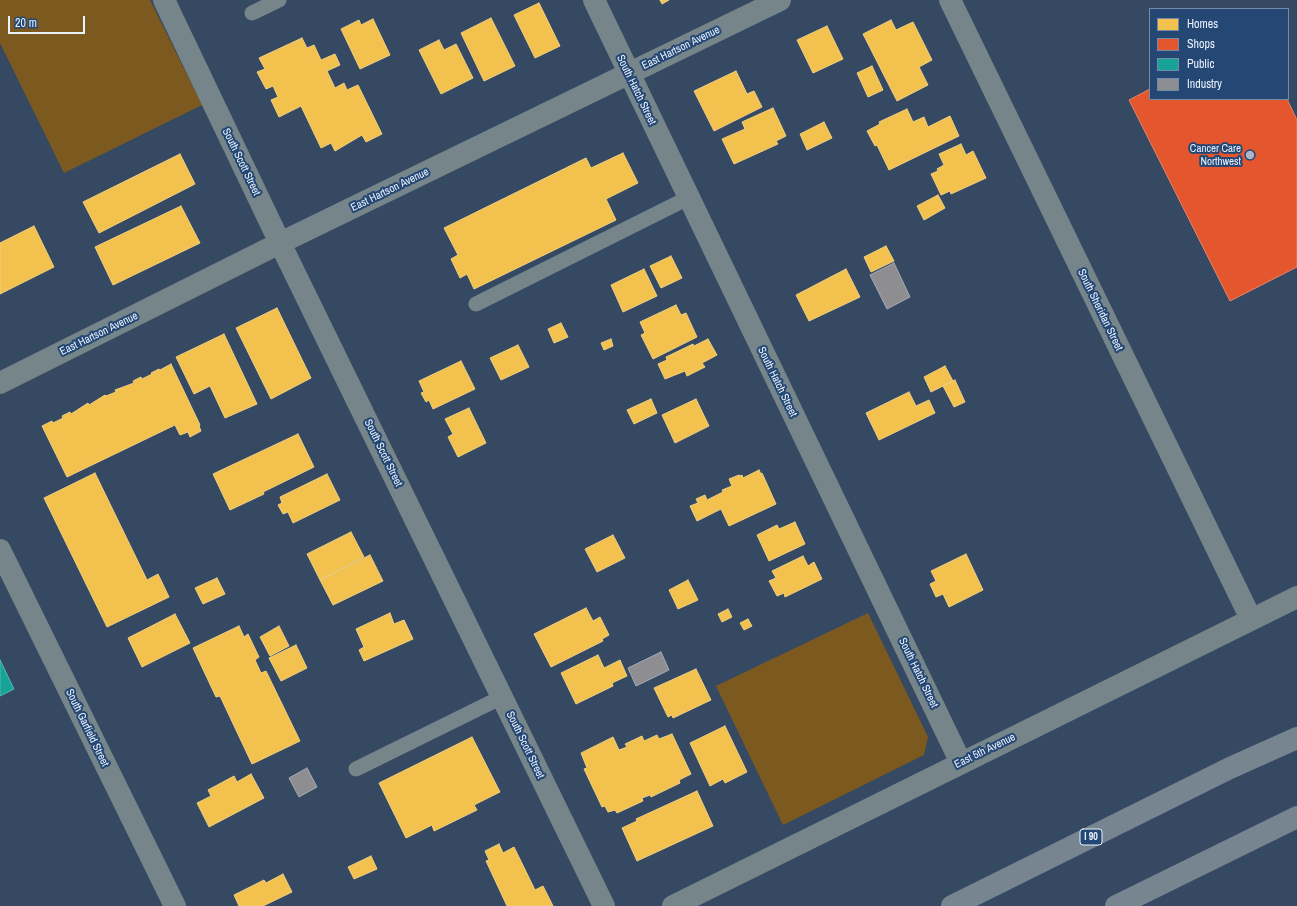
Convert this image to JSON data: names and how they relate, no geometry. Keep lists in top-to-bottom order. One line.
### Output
{"streets":{"highway":["I 90"],"street":["East Hartson Avenue","South Hatch Street","South Scott Street","South Sheridan Street","South Garfield Street","East 5th Avenue"]},"crossings":[["East Hartson Avenue","South Hatch Street"],["East Hartson Avenue","South Scott Street"],["South Hatch Street","East 5th Avenue"],["South Sheridan Street","East 5th Avenue"]],"places":["Cancer Care Northwest"],"legend":["Homes","Shops","Public","Industry"],"scale_bar":"20 m"}
